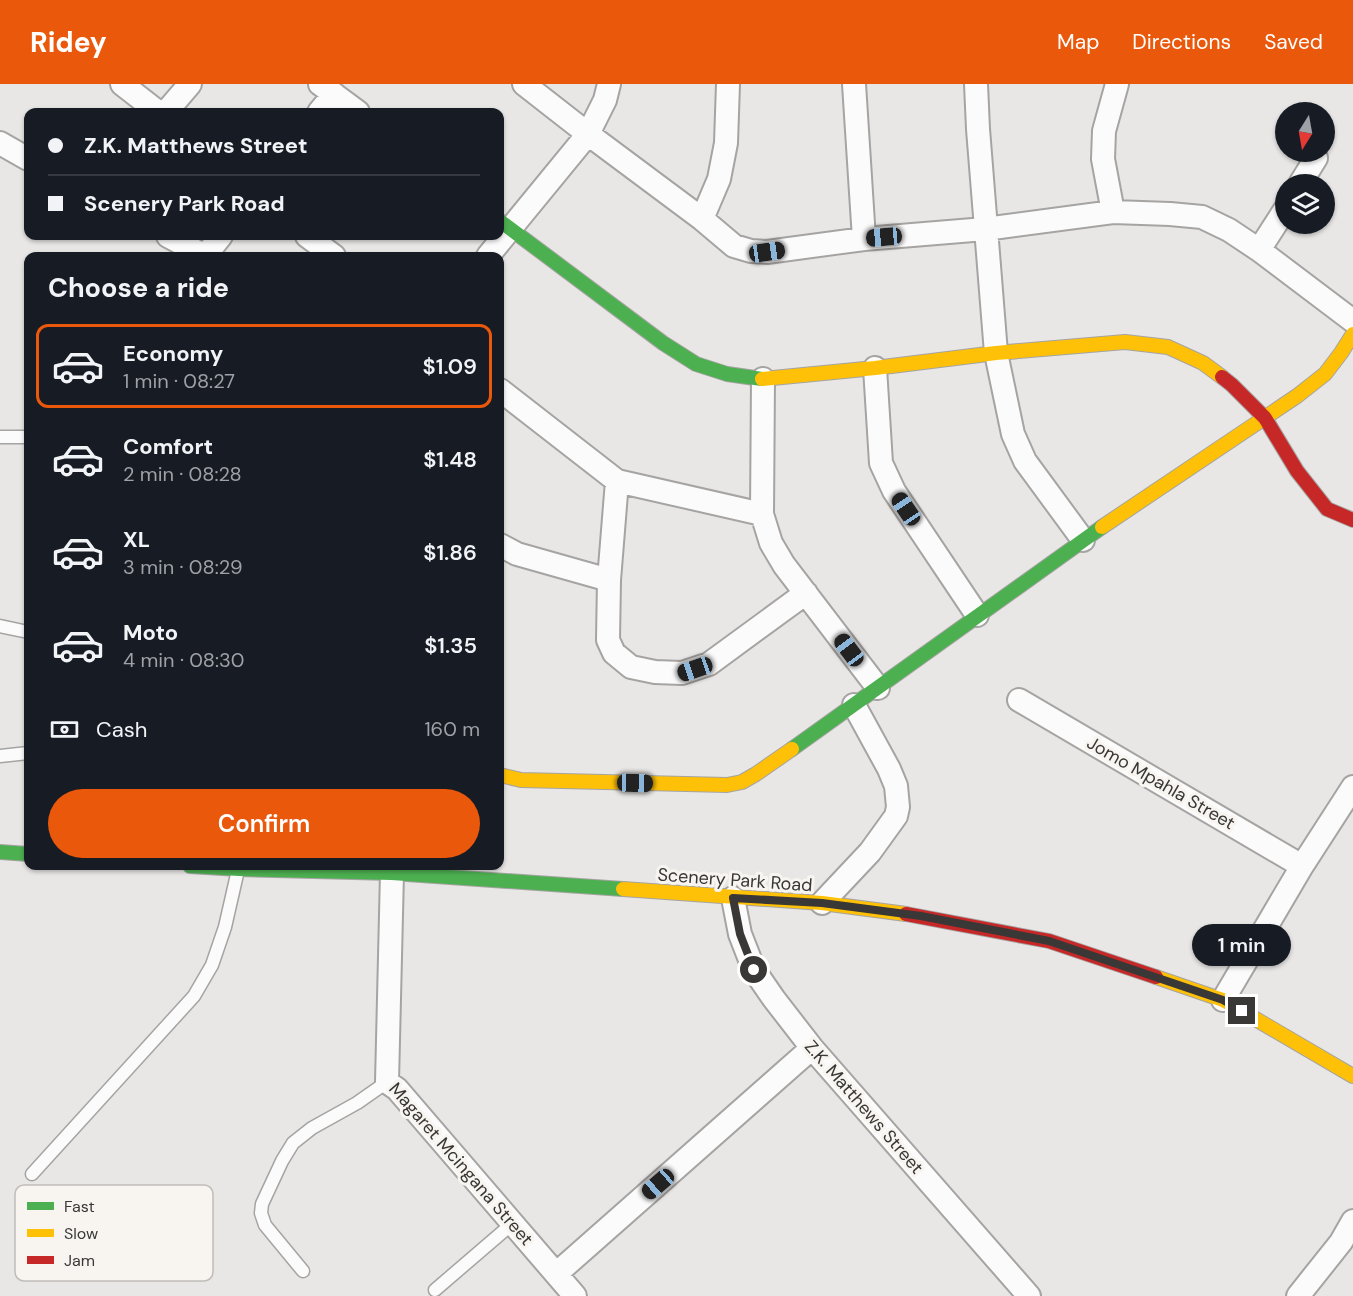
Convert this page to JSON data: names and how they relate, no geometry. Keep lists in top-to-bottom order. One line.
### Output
{"streets":{"street":["Jomo Mpahla Street","Scenery Park Road","Z.K. Matthews Street","Magaret Mcingana Street"]},"crossings":[["Scenery Park Road","Z.K. Matthews Street"],["Scenery Park Road","Magaret Mcingana Street"]],"legend":["Fast","Slow","Jam"],"north":"bottom","page":{"header":"Ridey","nav":["Map","Directions","Saved"],"banner":["Z.K. Matthews Street","Scenery Park Road"],"heading":"Choose a ride","list":[{"name":"Economy","note":"1 min · 08:27","value":"$1.09"},{"name":"Comfort","note":"2 min · 08:28","value":"$1.48"},{"name":"XL","note":"3 min · 08:29","value":"$1.86"},{"name":"Moto","note":"4 min · 08:30","value":"$1.35"}],"pay":["Cash","160 m"],"buttons":"Confirm","bubble":"1 min"}}
